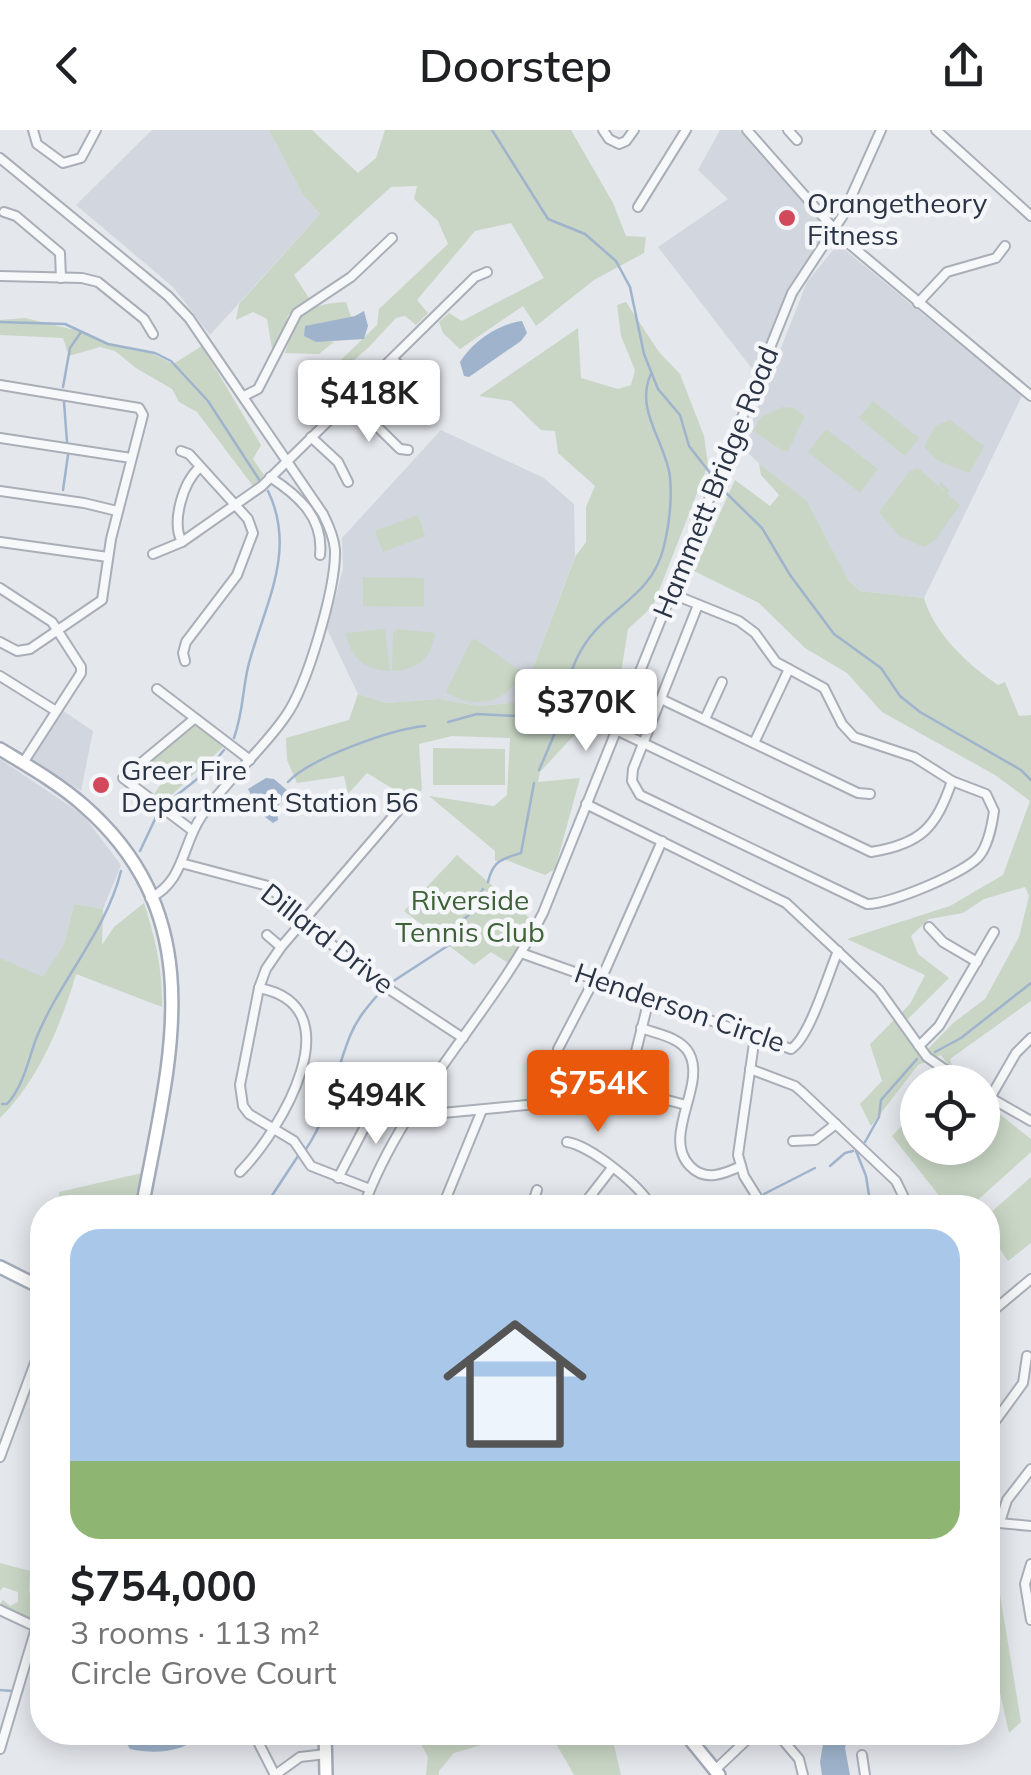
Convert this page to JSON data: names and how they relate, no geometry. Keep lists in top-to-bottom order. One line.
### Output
{"streets":{"street":["Hammett Bridge Road","Dillard Drive","Henderson Circle"]},"crossings":[["Hammett Bridge Road","Dillard Drive"],["Hammett Bridge Road","Henderson Circle"]],"parks":["Riverside Tennis Club"],"places":["Orangetheory Fitness","Greer Fire Department Station 56"],"page":{"header":"Doorstep","price":["$418K","$370K","$754K","$494K"],"list":[{"name":"$754,000","note":"3 rooms · 113 m² · Circle Grove Court"}]}}
